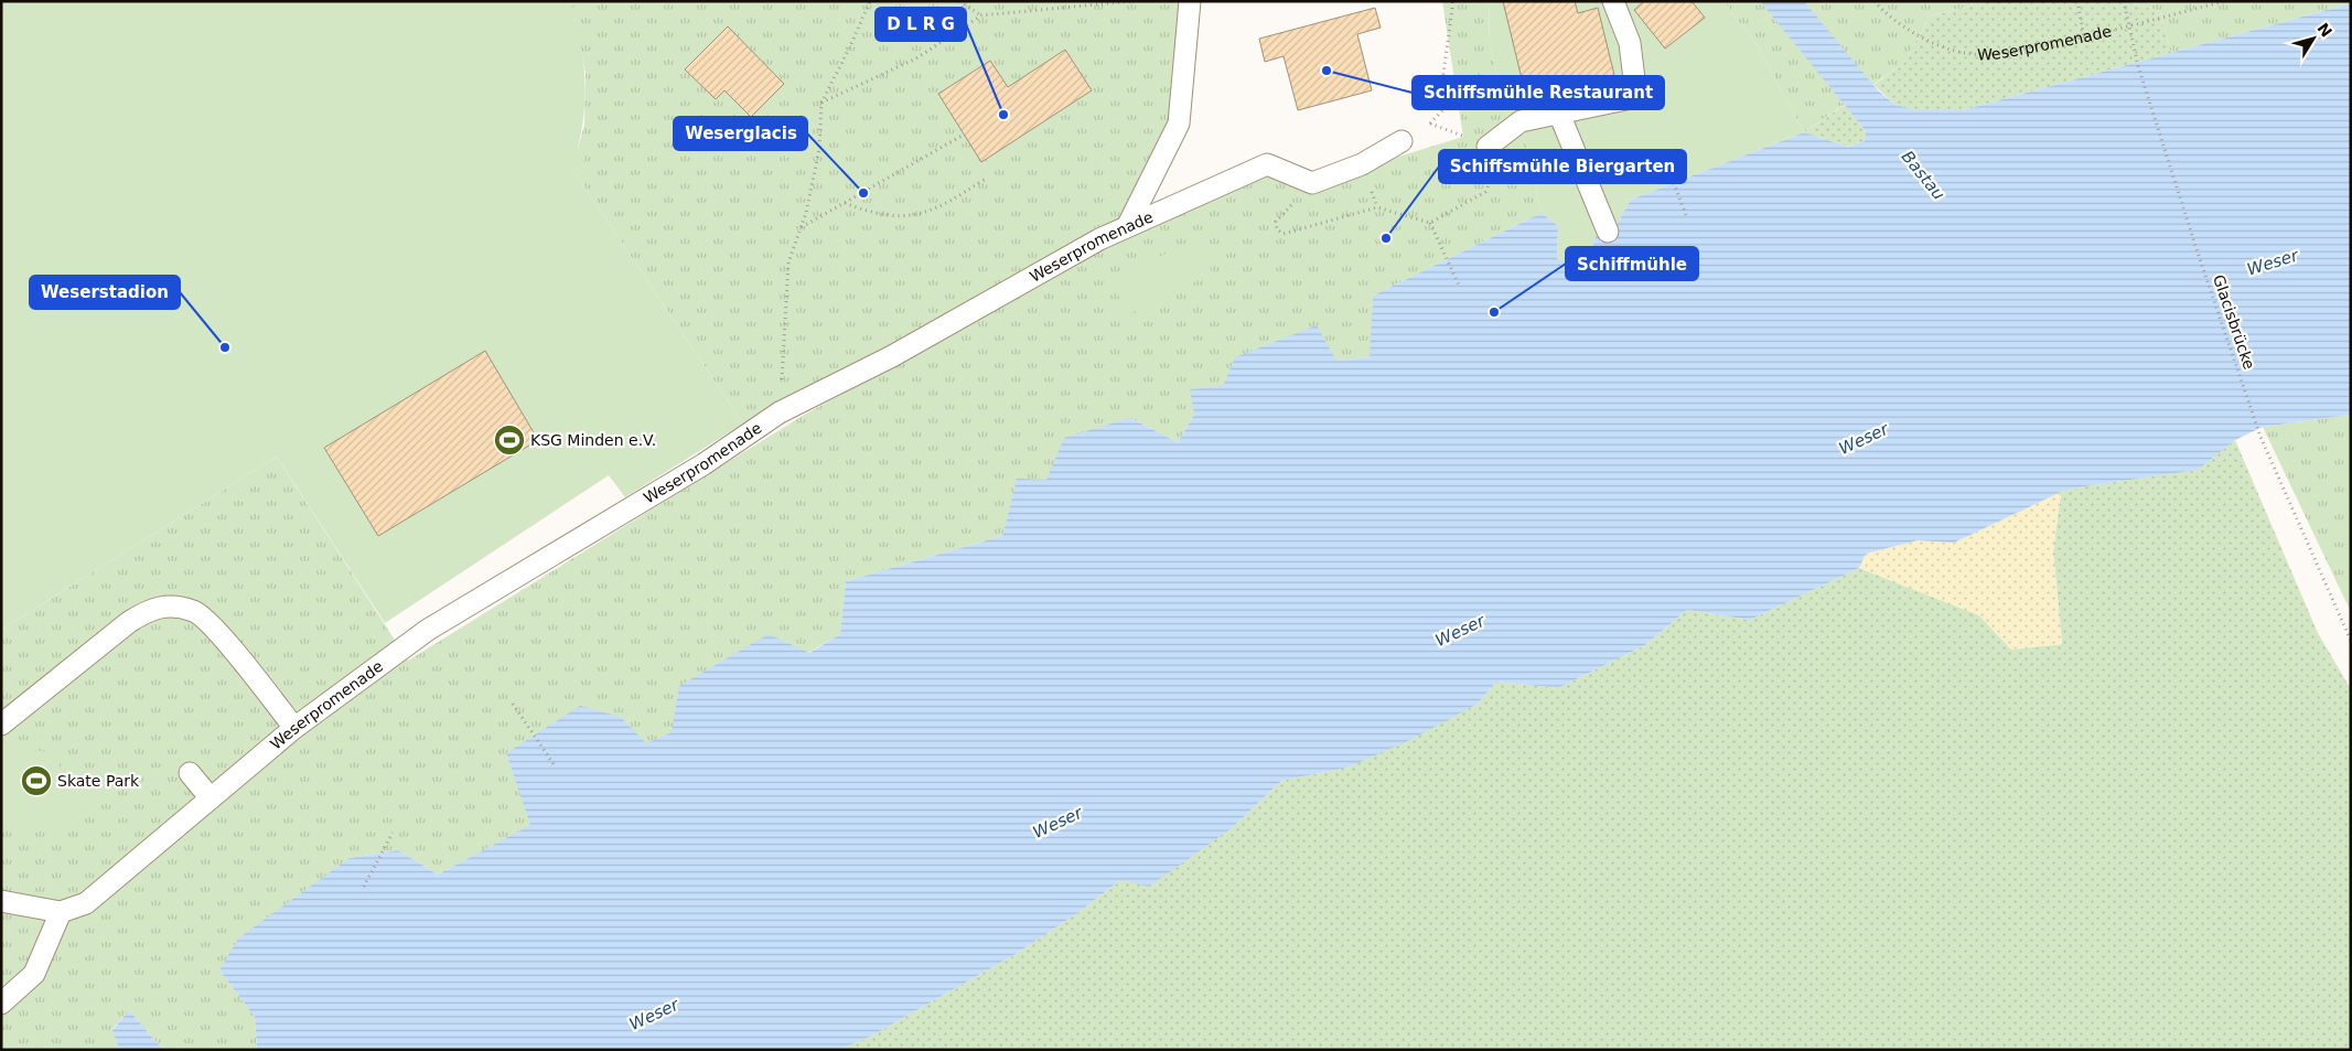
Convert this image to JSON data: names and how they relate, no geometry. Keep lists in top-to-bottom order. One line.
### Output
{"streets":{"lane":["Weserpromenade"],"path":["Glacisbrücke"]},"water":["Bastau","Weser"],"places":{"other":["Schiffsmühle Restaurant","D L R G","Weserglacis","Schiffsmühle Biergarten","Schiffmühle","Weserstadion"],"sports":["KSG Minden e.V.","Skate Park"]},"north":"top right"}
